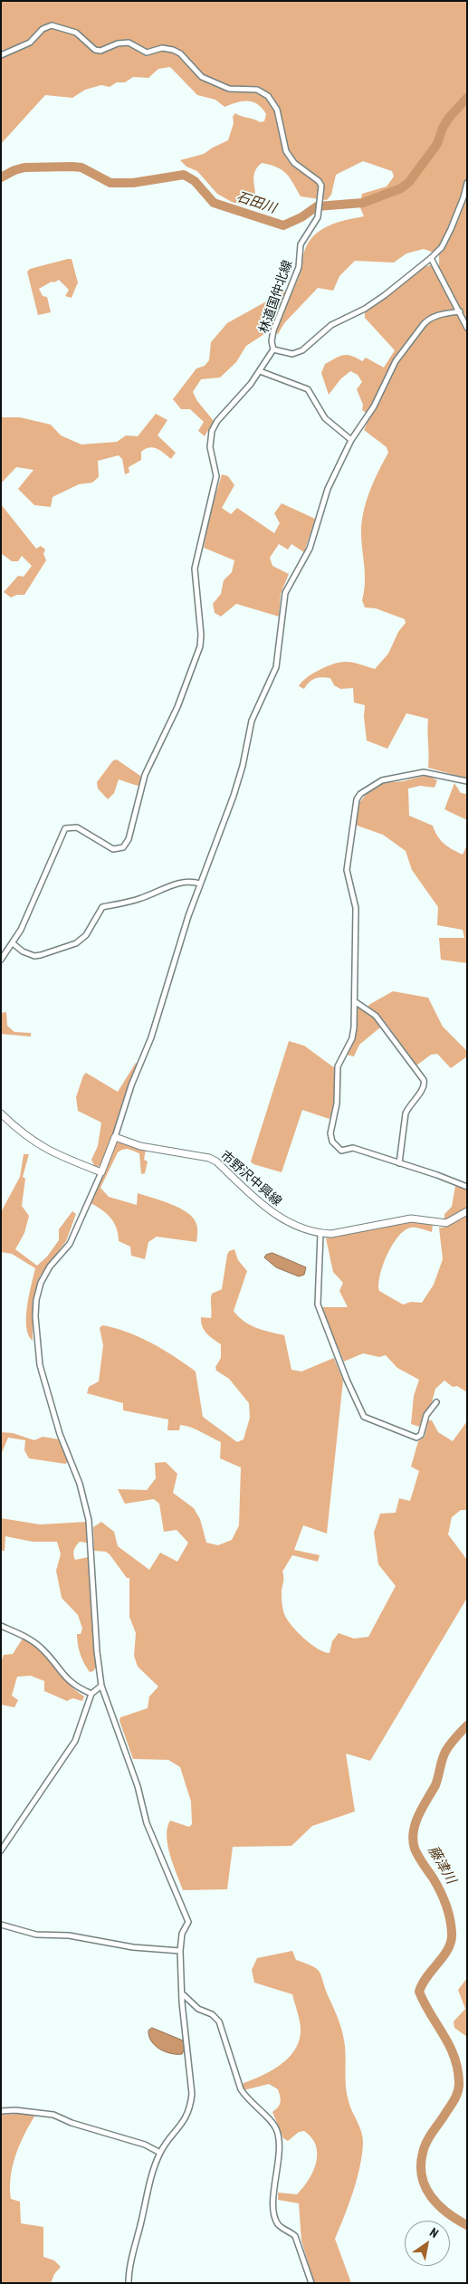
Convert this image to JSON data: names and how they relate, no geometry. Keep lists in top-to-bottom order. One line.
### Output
{"streets":{"main road":["市野沢中興線"],"street":["林道国仲北線"]},"water":["石田川","藤津川"],"north":"top right"}
